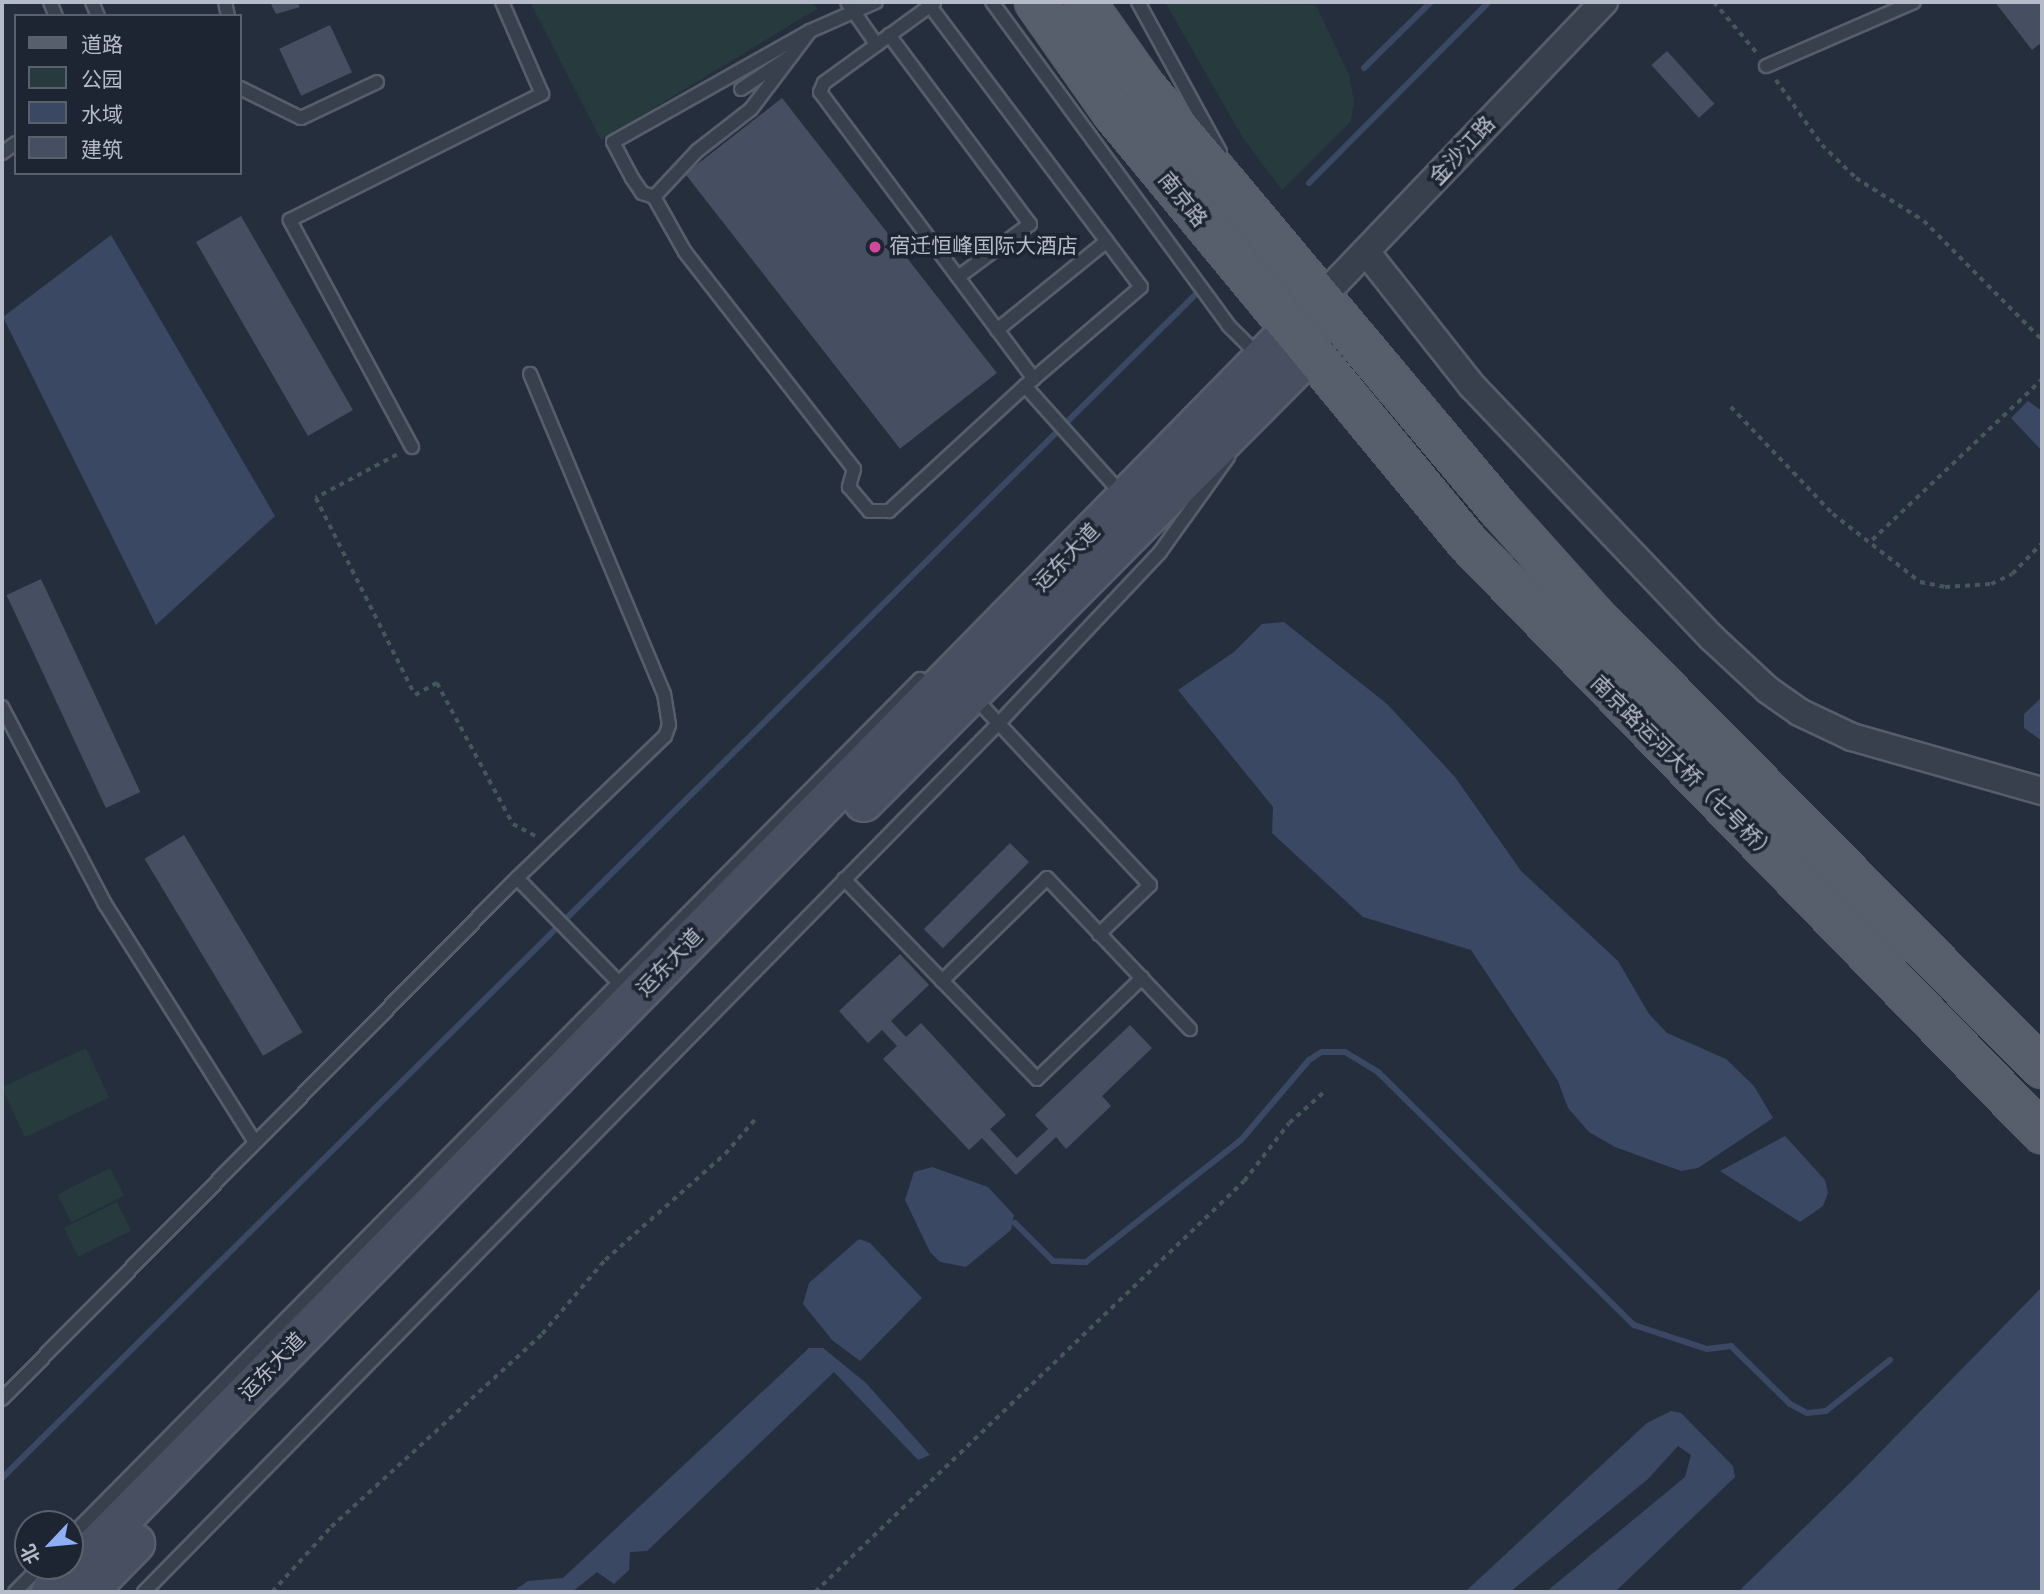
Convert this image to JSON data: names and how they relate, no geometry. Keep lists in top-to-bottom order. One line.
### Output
{"streets":{"main road":["南京路","运东大道","南京路运河大桥（七号桥）"],"street":["金沙江路"]},"crossings":[["金沙江路","南京路"],["南京路","运东大道"],["南京路","南京路运河大桥（七号桥）"],["运东大道","南京路运河大桥（七号桥）"]],"places":["宿迁恒峰国际大酒店"],"legend":["道路","公园","水域","建筑"],"north":"bottom left"}
